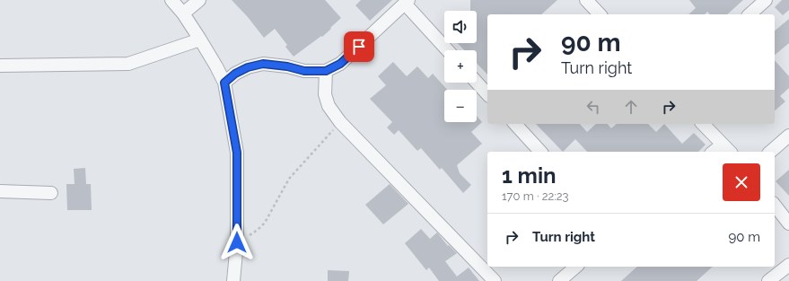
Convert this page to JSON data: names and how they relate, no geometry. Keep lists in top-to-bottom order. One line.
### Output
{"page":{"map_buttons":["+","−"],"turn":["90 m","Turn right"],"heading":["1 min","170 m · 22:23"],"list":[{"name":"Turn right","value":"90 m"}]}}
